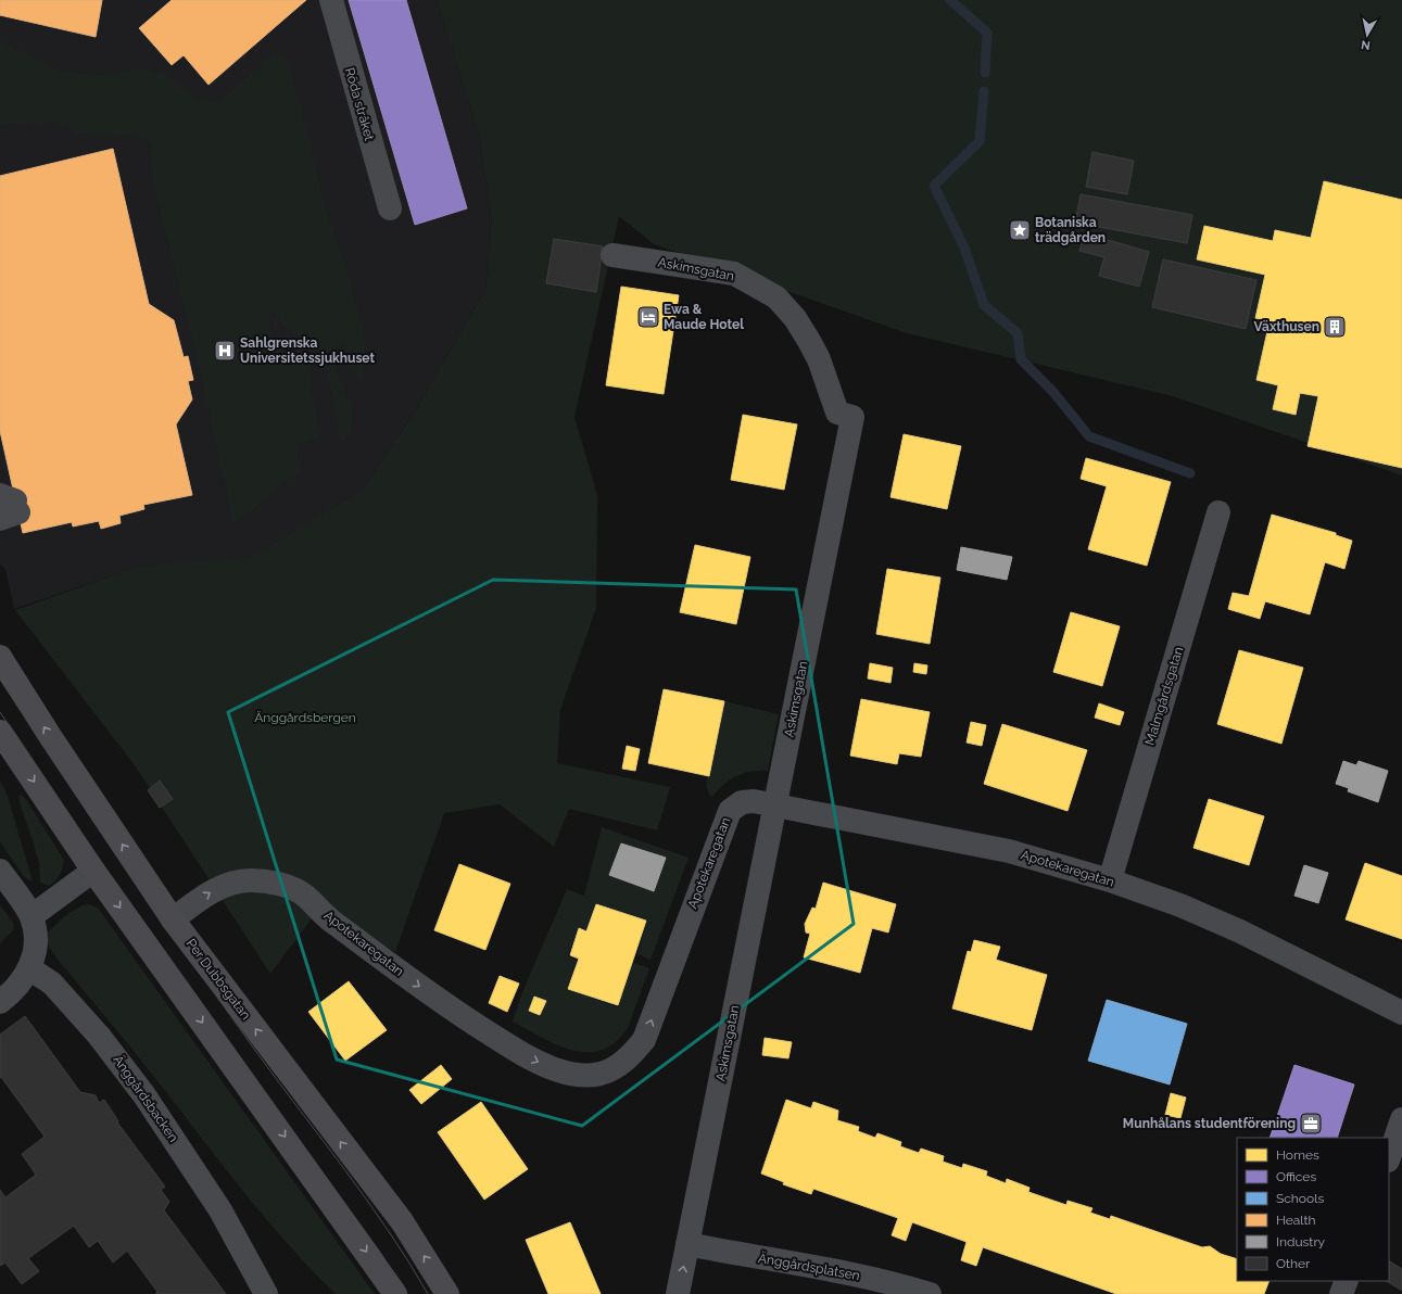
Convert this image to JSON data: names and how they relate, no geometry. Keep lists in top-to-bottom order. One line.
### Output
{"streets":{"main road":["Per Dubbsgatan"],"street":["Röda stråket","Askimsgatan","Malmgårdsgatan","Apotekaregatan","Änggårdsbacken","Änggårdsplatsen"]},"crossings":[["Askimsgatan","Apotekaregatan"],["Askimsgatan","Änggårdsplatsen"],["Malmgårdsgatan","Apotekaregatan"],["Apotekaregatan","Per Dubbsgatan"]],"parks":["Änggårdsbergen"],"places":{"place":["Botaniska trädgården"],"hotel":["Ewa & Maude Hotel"],"building":["Växthusen"],"hospital":["Sahlgrenska Universitetssjukhuset"],"office":["Munhålans studentförening"]},"legend":["Homes","Offices","Schools","Health","Industry","Other"],"north":"bottom"}
